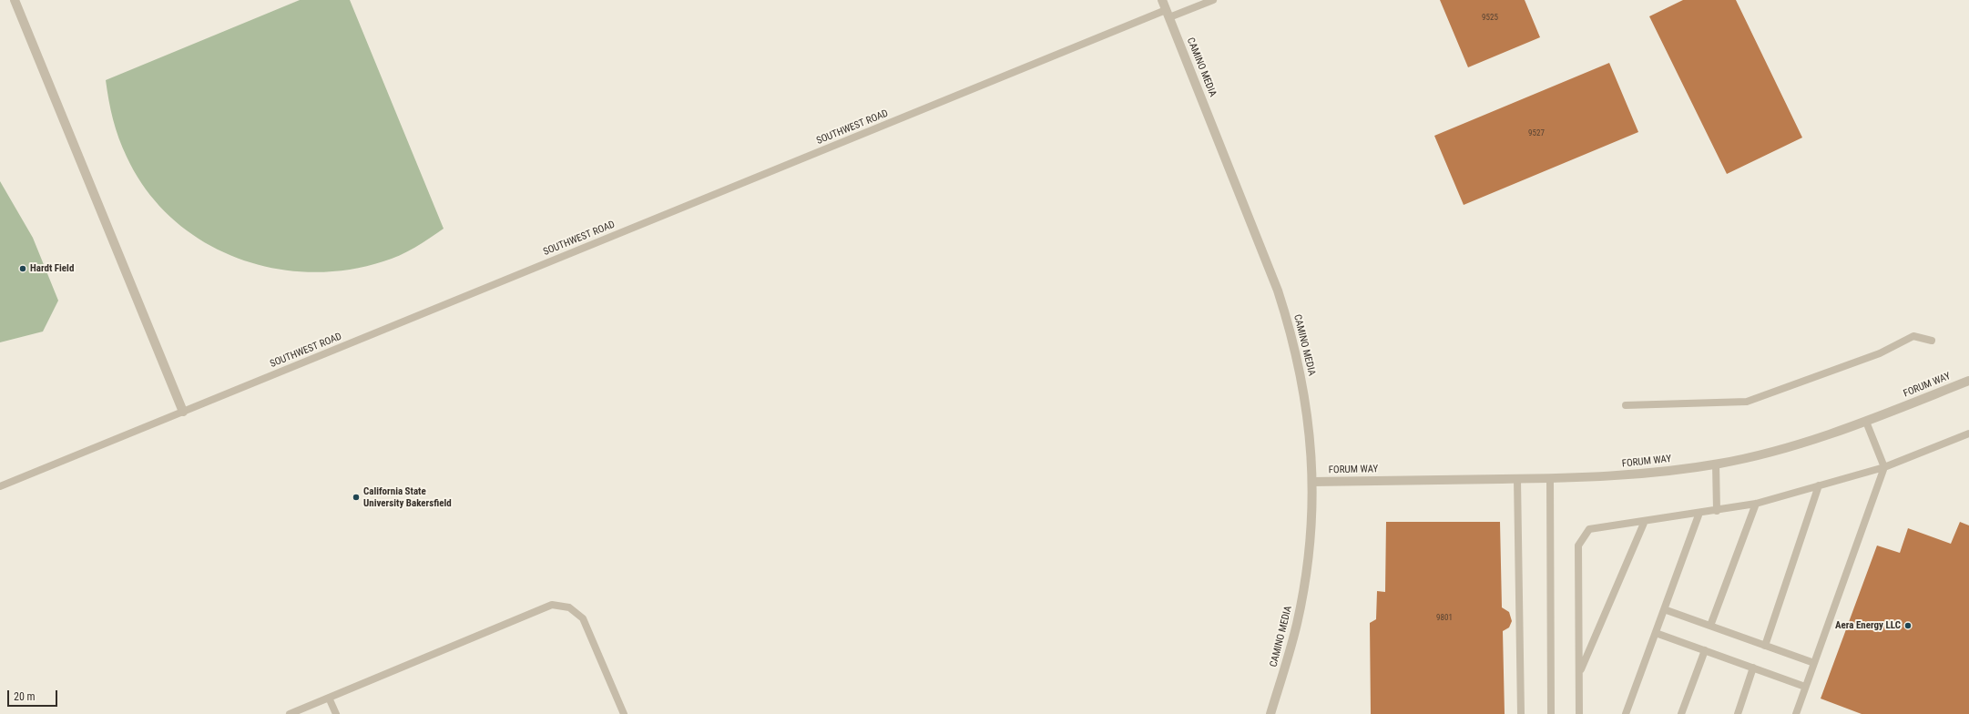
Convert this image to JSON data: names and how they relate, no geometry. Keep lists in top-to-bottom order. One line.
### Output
{"streets":{"street":["CAMINO MEDIA","FORUM WAY"],"lane":["SOUTHWEST ROAD"]},"crossings":[["CAMINO MEDIA","SOUTHWEST ROAD"],["CAMINO MEDIA","FORUM WAY"]],"places":["Hardt Field","California State University Bakersfield","Aera Energy LLC"],"house_numbers":["9525","9527","9801"],"scale_bar":"20 m"}
